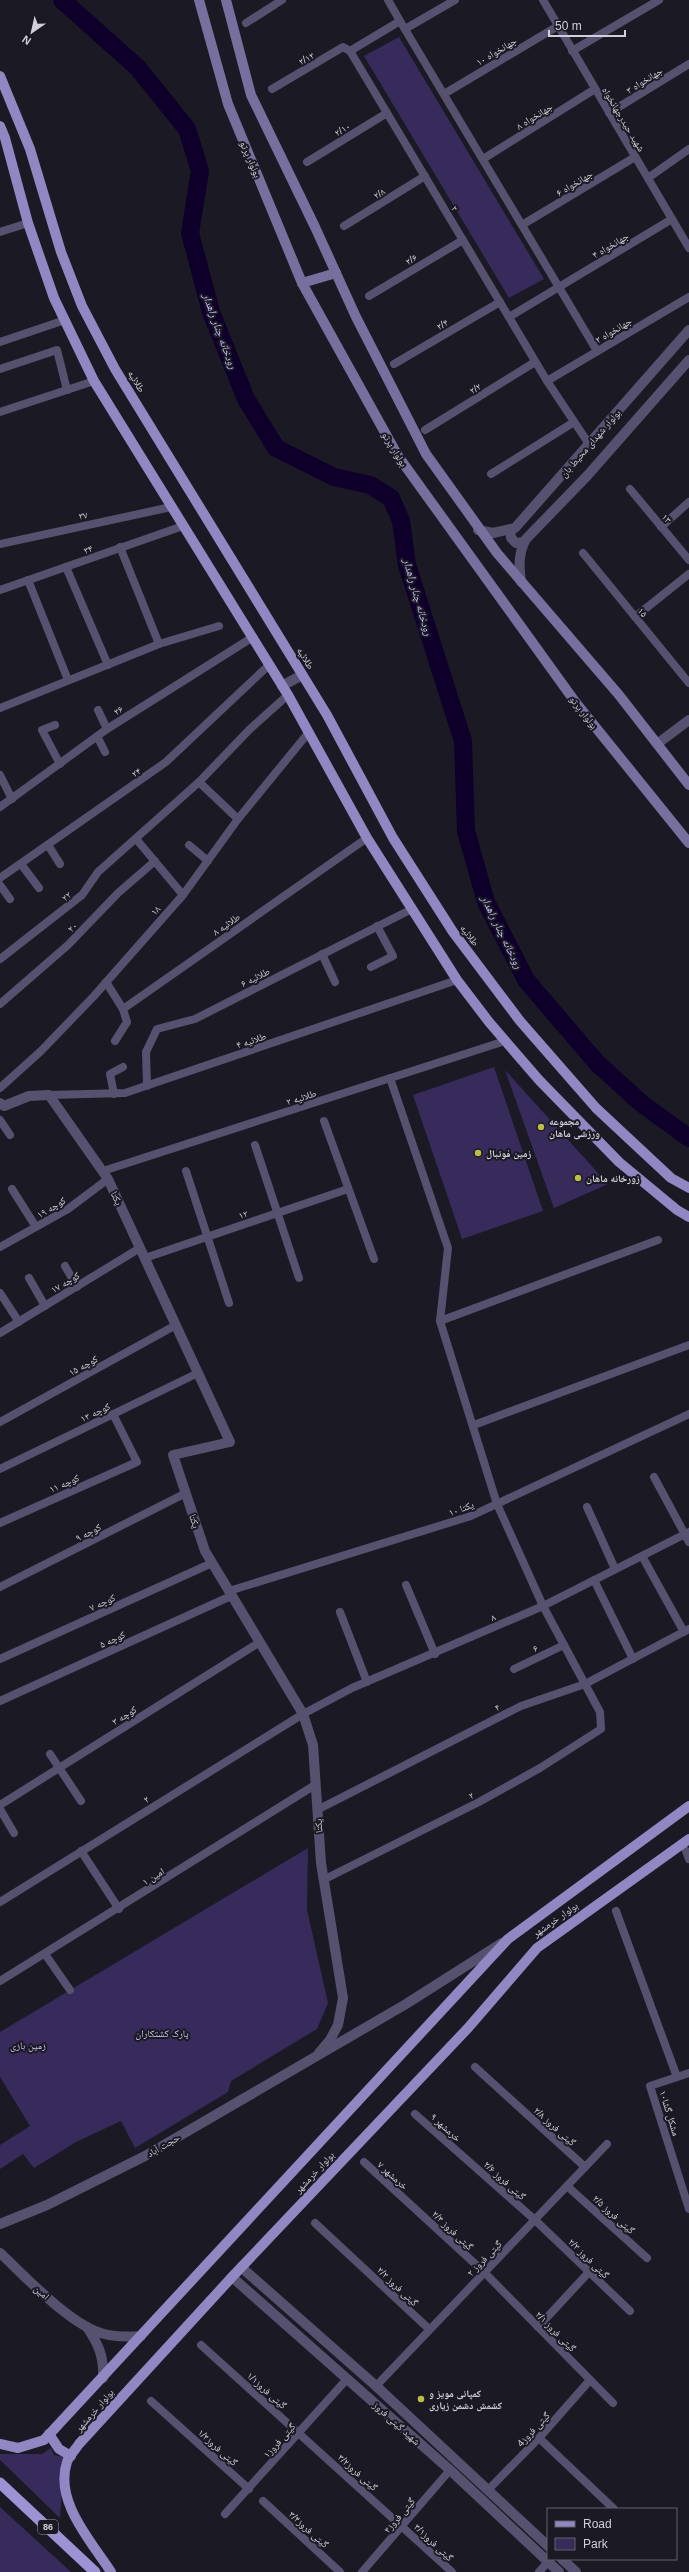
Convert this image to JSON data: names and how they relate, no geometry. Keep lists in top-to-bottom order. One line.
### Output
{"streets":{"highway":["86"],"main road":["بولوار پرتو","طلائیه","بولوار خرمشهر"],"street":["جهانخواه ۱۰","۲/۱۲","جهانخواه ۳","جهانخواه ۸","شهید حیدرجهانخواه","۲/۱۰","جهانخواه ۶","۲/۸","۲","جهانخواه ۴","۲/۶","۲/۴","جهانخواه ۲","۲/۲","بولوار شهدای محیط بان","۳۷","۱۳","۳۴","۱۵","۲۶","۲۴","۲۲","۱۸","طلائیه ۸","۲۰","طلائیه ۶","طلائیه ۴","طلائیه ۲","یکتا","کوچه ۱۹","۱۲","کوچه ۱۷","کوچه ۱۵","کوچه ۱۳","کوچه ۱۱","۱۰ یکتا","کوچه ۹","کوچه ۷","۸","کوچه ۵","۶","۴","کوچه ۳","امین ۱","مشکل گشا۱۰","گیتی فروز ۲/۸","۹ خرمشهر","حجت آباد","۷ خرمشهر","گیتی فروز ۲/۶","گیتی فروز ۲/۵","گیتی فروز ۲/۴","گیتی فروز ۲","گیتی فروز ۲/۳","گیتی فروز ۲/۲","امین","گیتی فروز ۲/۱","۱/۱گیتی فروز","شهید گیتی فروز","گیتی فروز4","۱گیتی فروز","۱/۳گیتی فروز","۳/۲گیتی فروز","۳گیتی فروز","۳/۴گیتی فروز","۳/۱گیتی فروز"]},"crossings":[["جهانخواه ۱۰","شهید حیدرجهانخواه"],["۲/۱۲","۲"],["جهانخواه ۳","شهید حیدرجهانخواه"],["جهانخواه ۸","شهید حیدرجهانخواه"],["شهید حیدرجهانخواه","جهانخواه ۶"],["شهید حیدرجهانخواه","جهانخواه ۴"],["۲/۱۰","۲"],["۲/۸","۲"],["۲","جهانخواه ۴"],["۲","۲/۶"],["۲","۲/۴"],["۲","جهانخواه ۲"],["۲","۲/۲"],["۲","بولوار شهدای محیط بان"],["۲","یکتا"],["۲","۸"],["۲","۴"],["طلائیه ۶","طلائیه ۴"],["طلائیه ۴","یکتا"],["طلائیه ۲","یکتا"],["طلائیه ۲","کوچه ۱۹"],["یکتا","کوچه ۱۹"],["یکتا","۱۲"],["یکتا","کوچه ۱۷"],["یکتا","کوچه ۱۵"],["یکتا","کوچه ۱۳"],["یکتا","۱۰ یکتا"],["یکتا","کوچه ۹"],["یکتا","کوچه ۷"],["یکتا","۸"],["یکتا","کوچه ۵"],["یکتا","۴"],["یکتا","کوچه ۳"],["یکتا","امین ۱"],["یکتا","حجت آباد"],["کوچه ۱۳","کوچه ۱۱"],["۱۰ یکتا","کوچه ۵"],["بولوار خرمشهر","حجت آباد"],["بولوار خرمشهر","شهید گیتی فروز"],["گیتی فروز ۲/۸","گیتی فروز ۲"],["۹ خرمشهر","گیتی فروز ۲/۶"],["۷ خرمشهر","گیتی فروز ۲/۴"],["گیتی فروز ۲/۶","گیتی فروز ۲"],["گیتی فروز ۲/۶","گیتی فروز ۲/۳"],["گیتی فروز ۲/۵","گیتی فروز ۲"],["گیتی فروز ۲/۴","گیتی فروز ۲"],["گیتی فروز ۲/۴","گیتی فروز ۲/۱"],["گیتی فروز ۲","گیتی فروز ۲/۳"],["گیتی فروز ۲","گیتی فروز ۲/۲"],["گیتی فروز ۲","گیتی فروز ۲/۱"],["گیتی فروز ۲","شهید گیتی فروز"],["گیتی فروز ۲/۱","گیتی فروز4"],["۱/۱گیتی فروز","۱گیتی فروز"],["۱/۱گیتی فروز","۳/۲گیتی فروز"],["شهید گیتی فروز","گیتی فروز4"],["شهید گیتی فروز","۱گیتی فروز"],["شهید گیتی فروز","۳گیتی فروز"],["۱گیتی فروز","۱/۳گیتی فروز"],["۱گیتی فروز","۳/۲گیتی فروز"],["۳/۲گیتی فروز","۳گیتی فروز"],["۳/۲گیتی فروز","۳/۱گیتی فروز"],["۳گیتی فروز","۳/۱گیتی فروز"]],"water":["رودخانه چنار راهدار"],"parks":["پارک کشتکاران","زمین بازی"],"places":["مجموعه ورزشی ماهان","زمین فوتبال","زورخانه ماهان","کمپانی مویز و کشمش دشمن زیاری"],"legend":["Road","Park"],"scale_bar":"50 m","north":"bottom left"}
